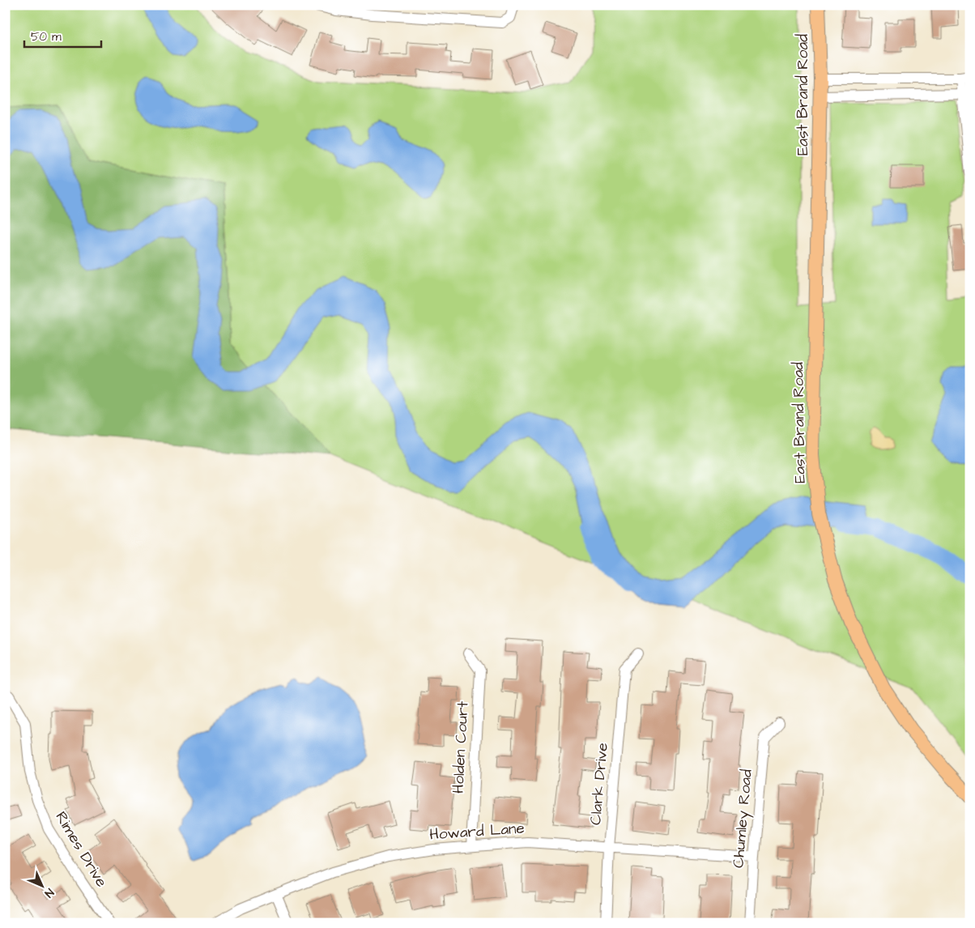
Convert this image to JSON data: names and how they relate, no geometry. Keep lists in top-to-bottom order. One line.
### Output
{"streets":{"main road":["East Brand Road"],"street":["Holden Court","Clark Drive","Chumley Road","Howard Lane","Rimes Drive"]},"crossings":[["Holden Court","Howard Lane"],["Clark Drive","Howard Lane"],["Chumley Road","Howard Lane"]],"scale_bar":"50 m","north":"bottom right"}
